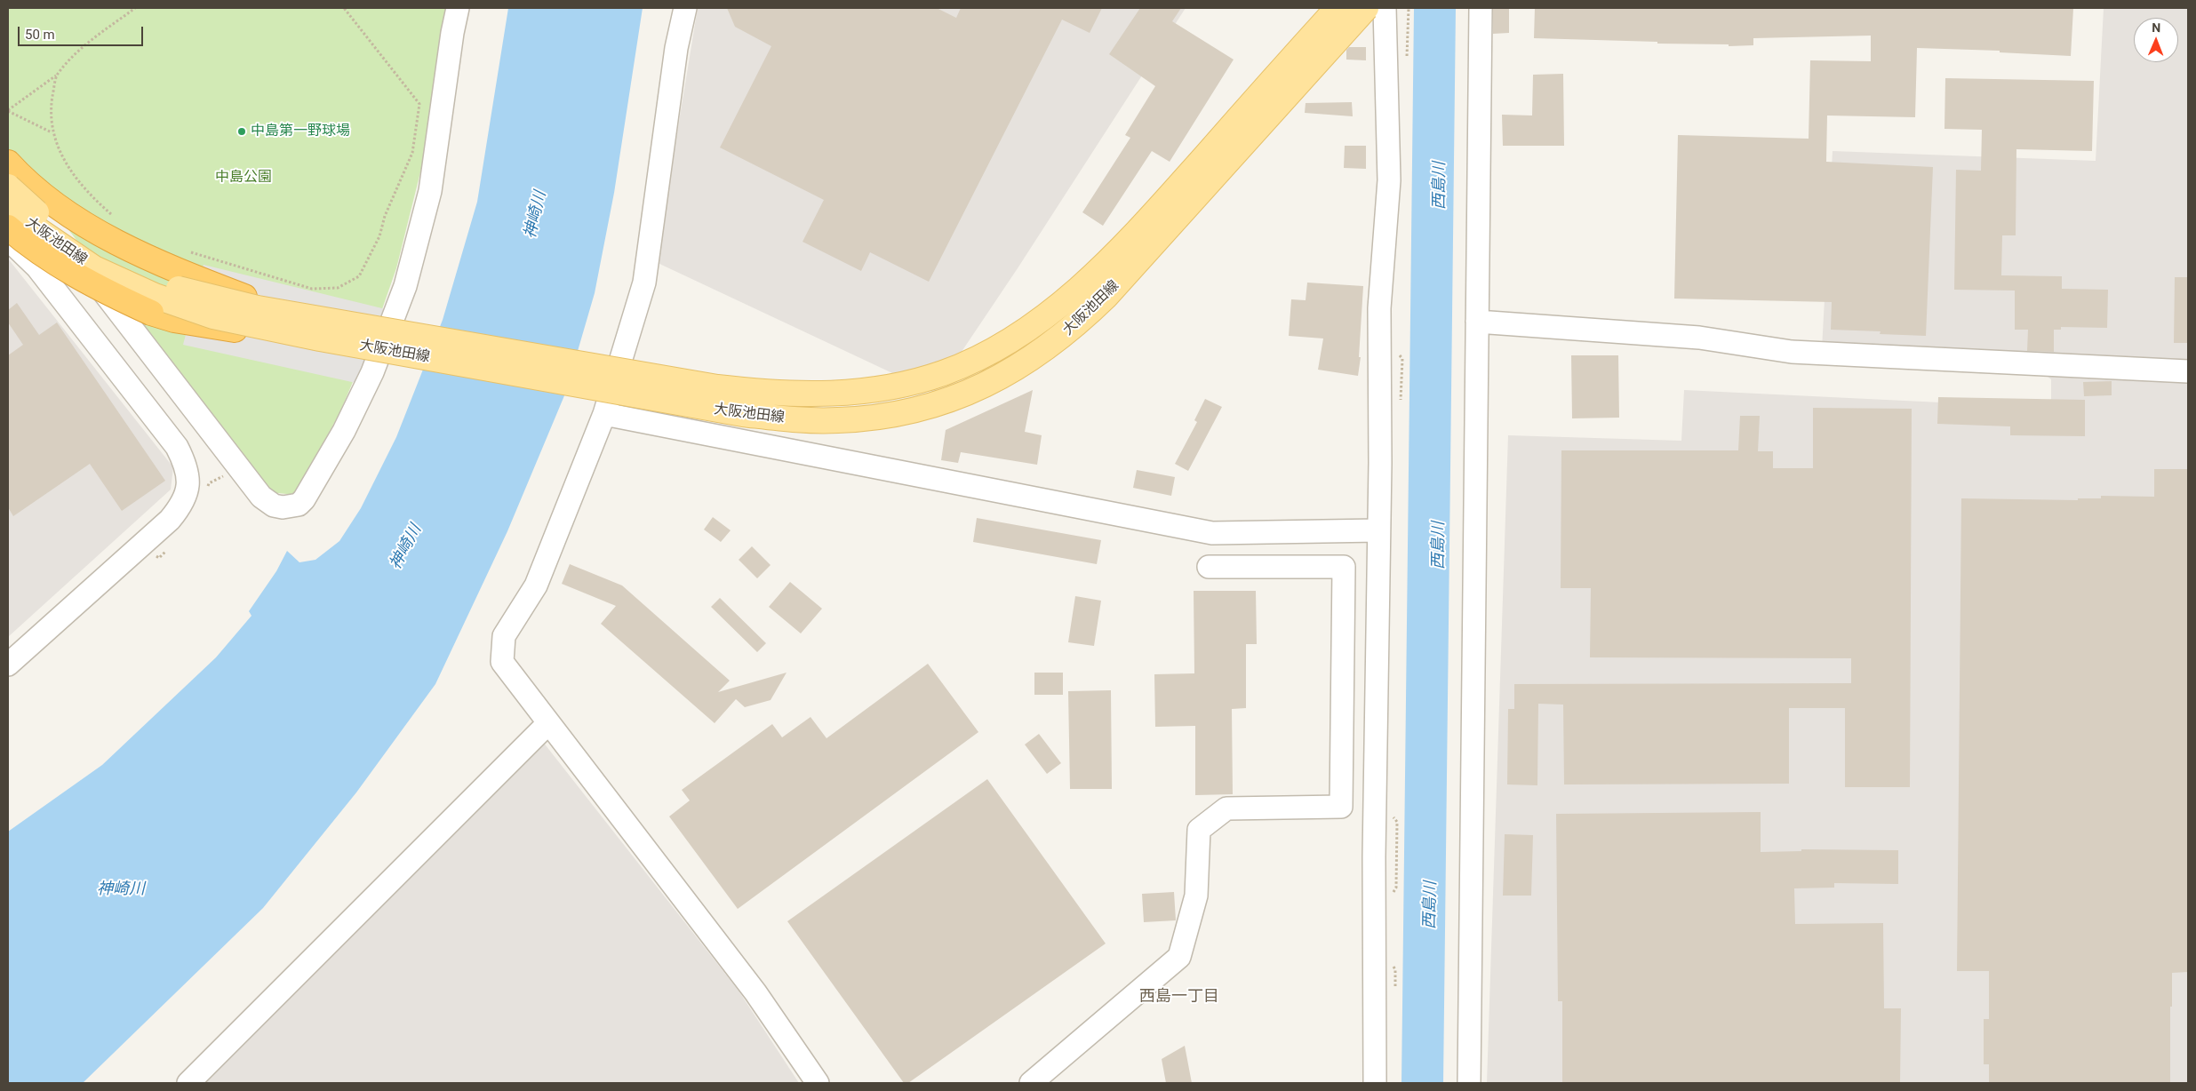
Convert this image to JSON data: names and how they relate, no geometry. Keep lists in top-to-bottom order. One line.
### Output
{"streets":{"main road":["大阪池田線"]},"districts":["西島一丁目"],"water":["西島川","神崎川"],"parks":["中島公園"],"places":["中島第一野球場"],"scale_bar":"50 m","north":"top"}
